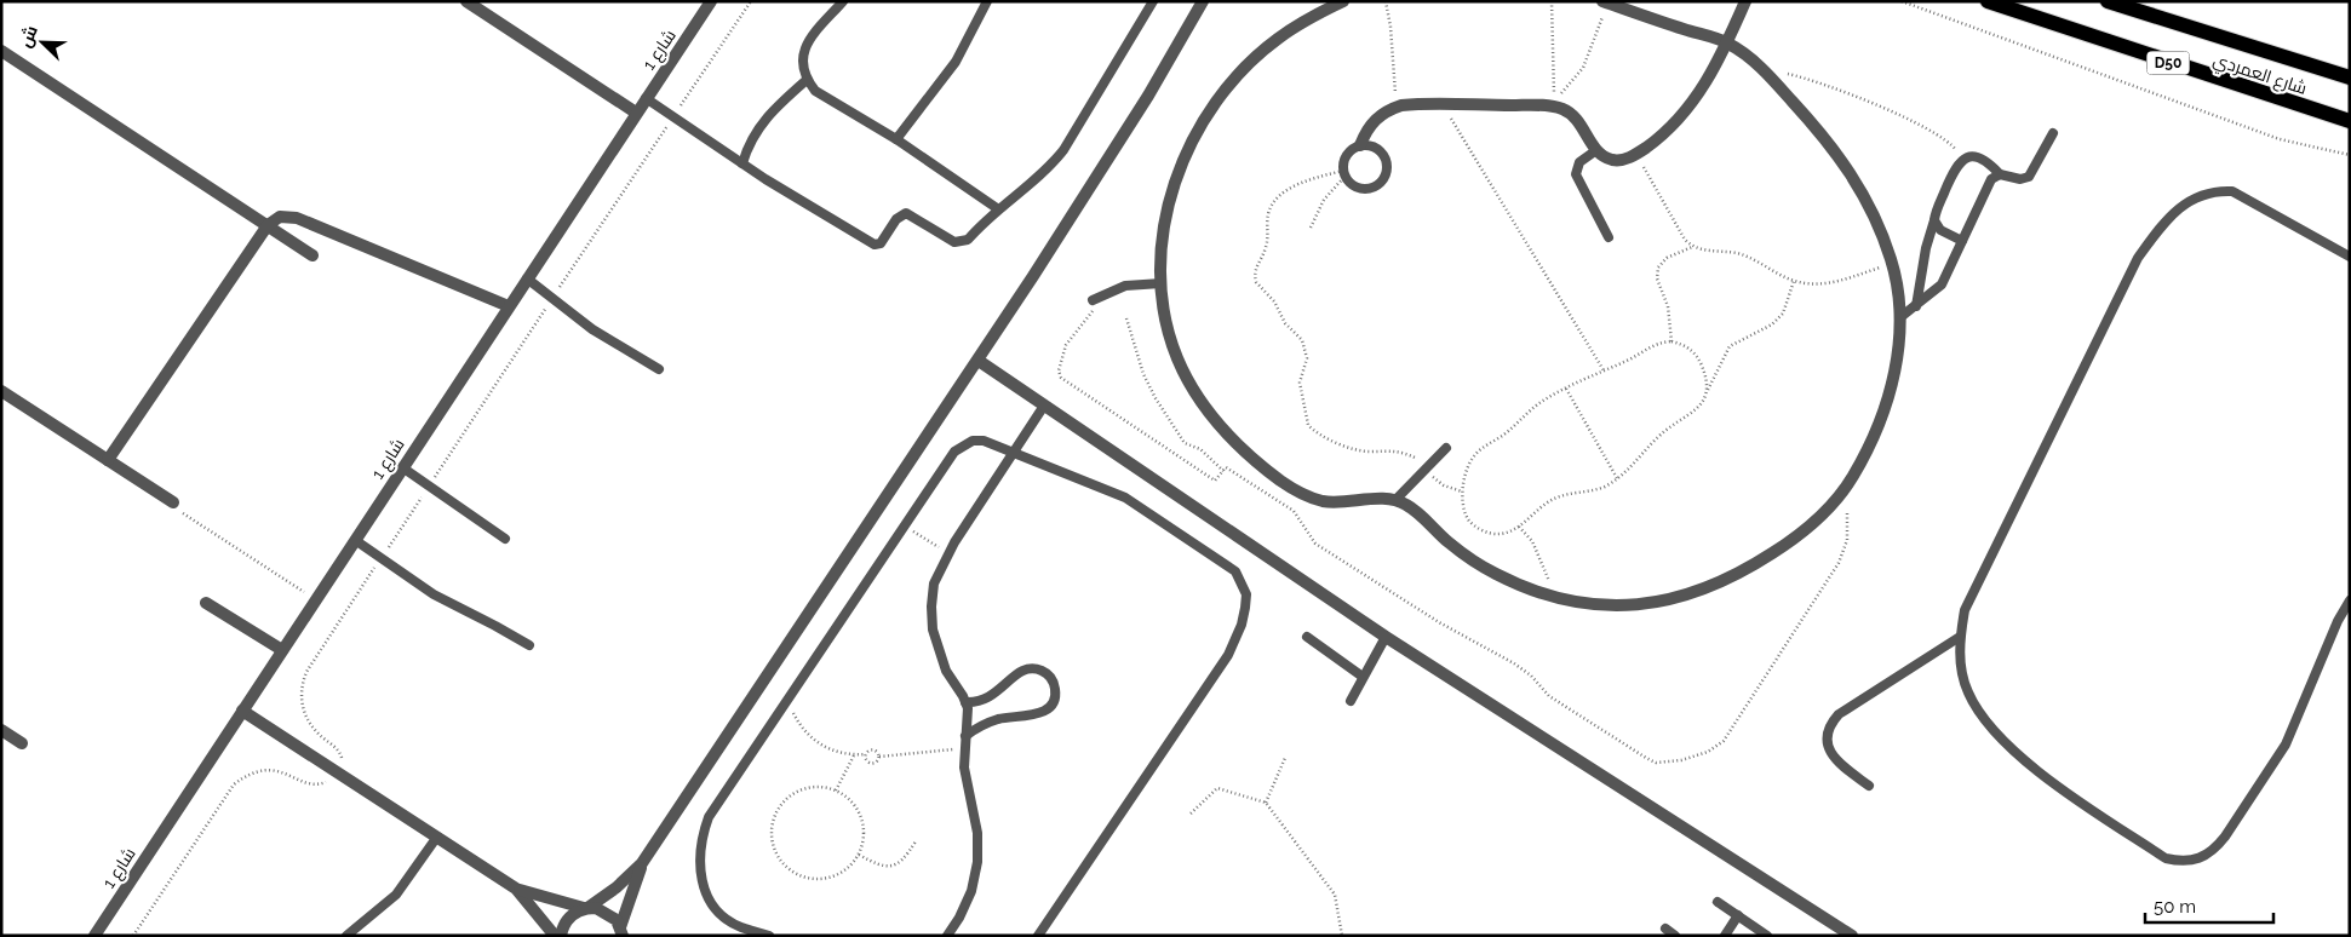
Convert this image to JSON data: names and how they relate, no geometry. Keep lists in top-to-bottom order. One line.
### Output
{"streets":{"main road":["D50","شارع العمردي"],"street":["شارع 1"]},"scale_bar":"50 m","north":"top left"}
